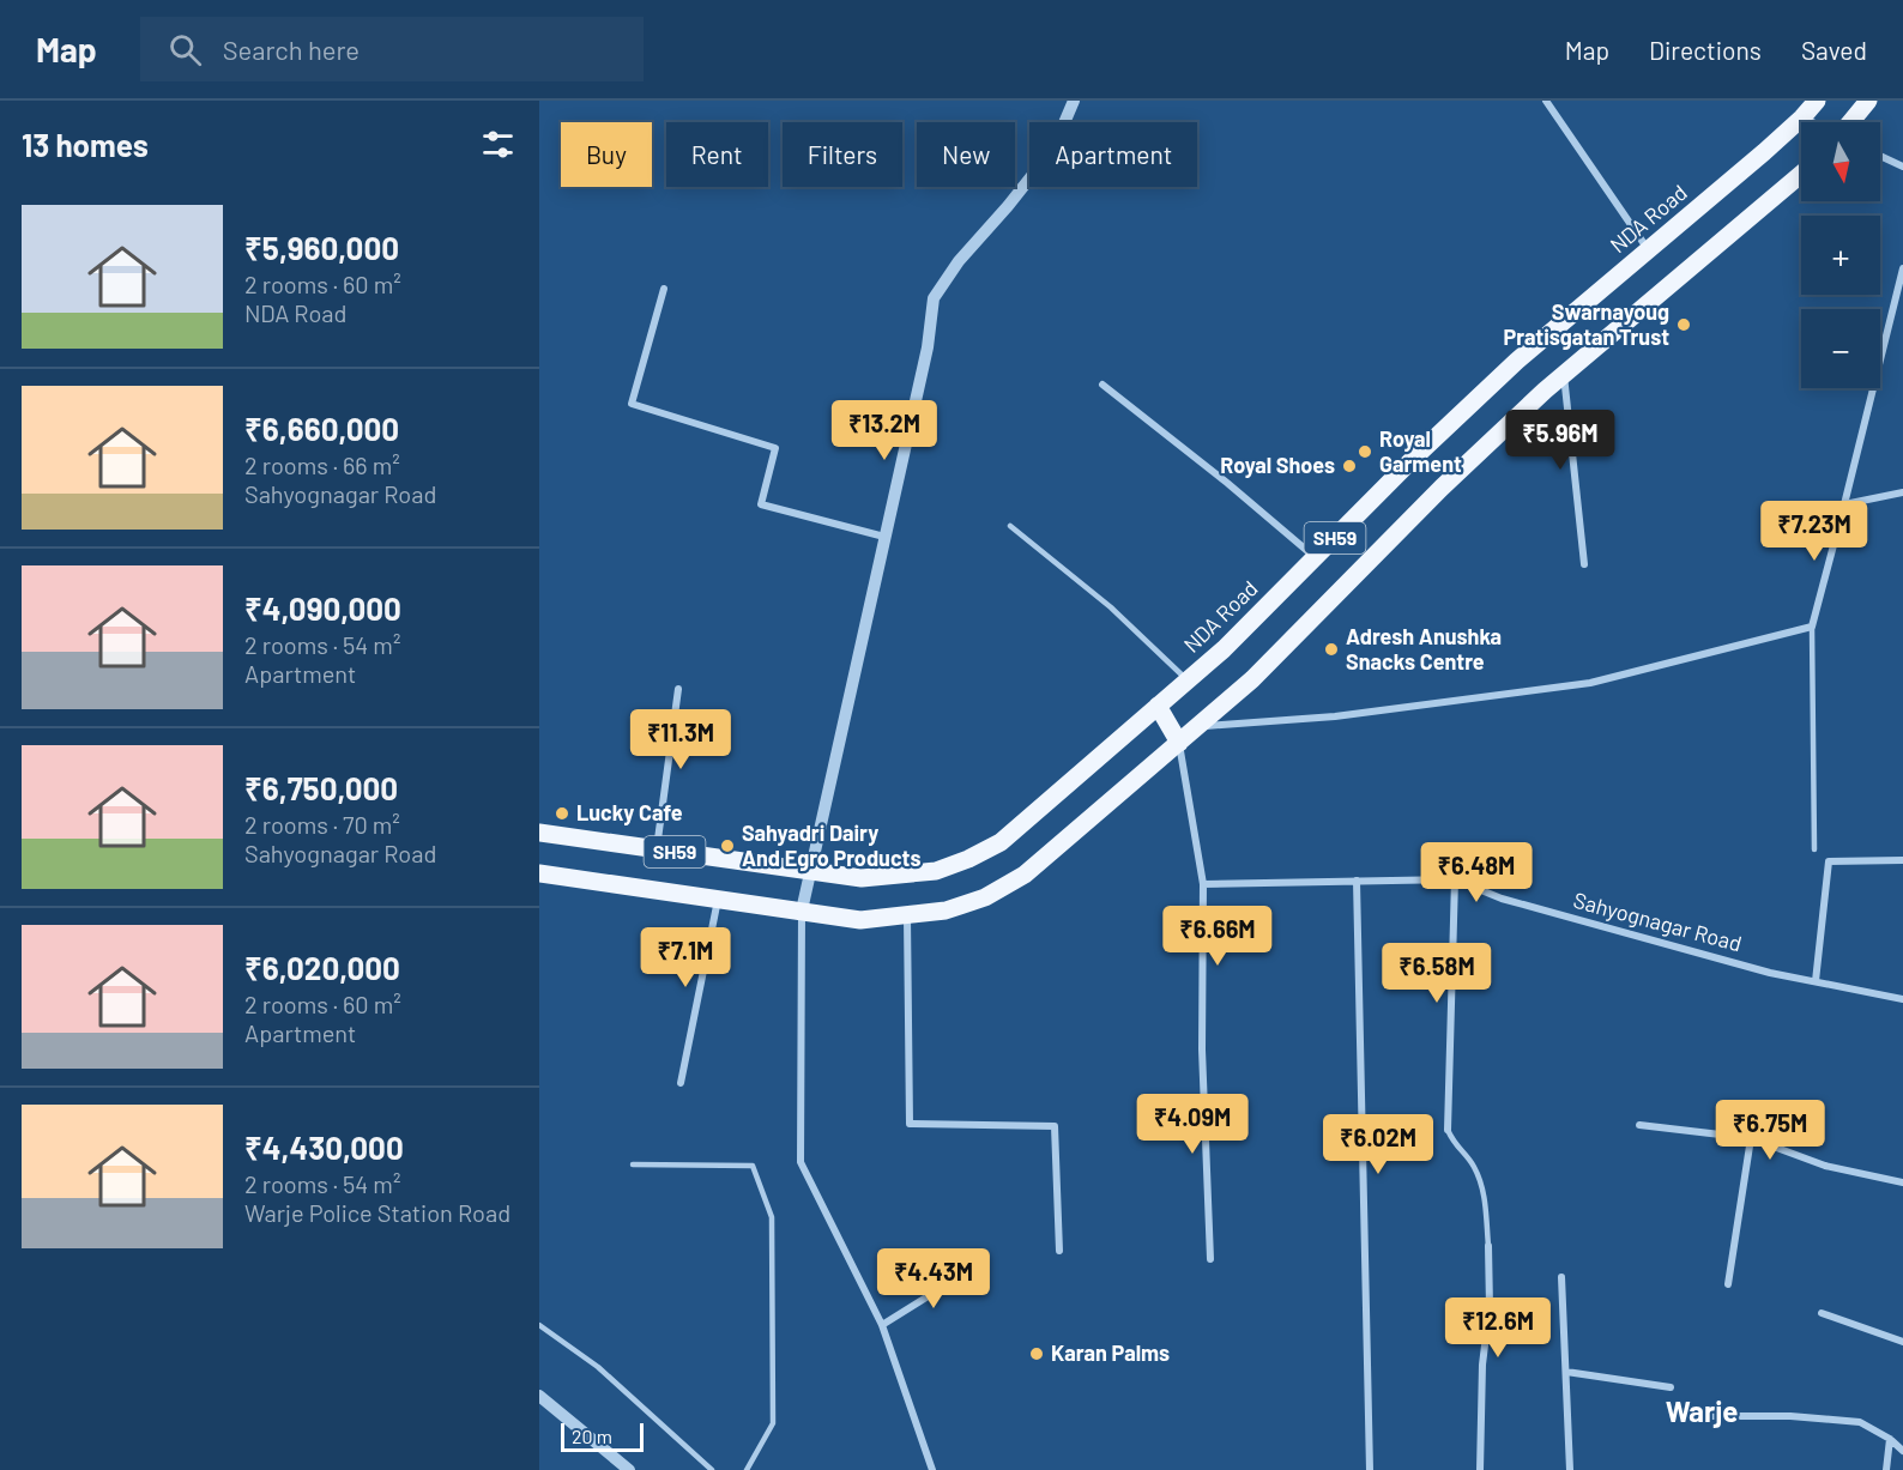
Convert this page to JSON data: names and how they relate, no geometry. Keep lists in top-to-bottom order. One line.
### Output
{"streets":{"main road":["NDA Road","SH59"],"street":["Sahyognagar Road"]},"districts":["Warje"],"places":["Swarnayoug Pratisgatan Trust","Royal Garment","Royal Shoes","Adresh Anushka Snacks Centre","Lucky Cafe","Sahyadri Dairy And Egro Products","Karan Palms"],"scale_bar":"20 m","north":"bottom","page":{"header":"Map","search":"Search here","nav":["Map","Directions","Saved"],"heading":"13 homes","map_buttons":["+","−"],"chip":["Buy","Rent","Filters","New","Apartment"],"list":[{"name":"₹5,960,000","note":"2 rooms · 60 m² · NDA Road"},{"name":"₹6,660,000","note":"2 rooms · 66 m² · Sahyognagar Road"},{"name":"₹4,090,000","note":"2 rooms · 54 m² · Apartment"},{"name":"₹6,750,000","note":"2 rooms · 70 m² · Sahyognagar Road"},{"name":"₹6,020,000","note":"2 rooms · 60 m² · Apartment"},{"name":"₹4,430,000","note":"2 rooms · 54 m² · Warje Police Station Road"}],"price":["₹13.2M","₹5.96M","₹7.23M","₹11.3M","₹6.48M","₹6.66M","₹7.1M","₹6.58M","₹4.09M","₹6.75M","₹6.02M","₹4.43M","₹12.6M"],"scale":"20 m"}}
